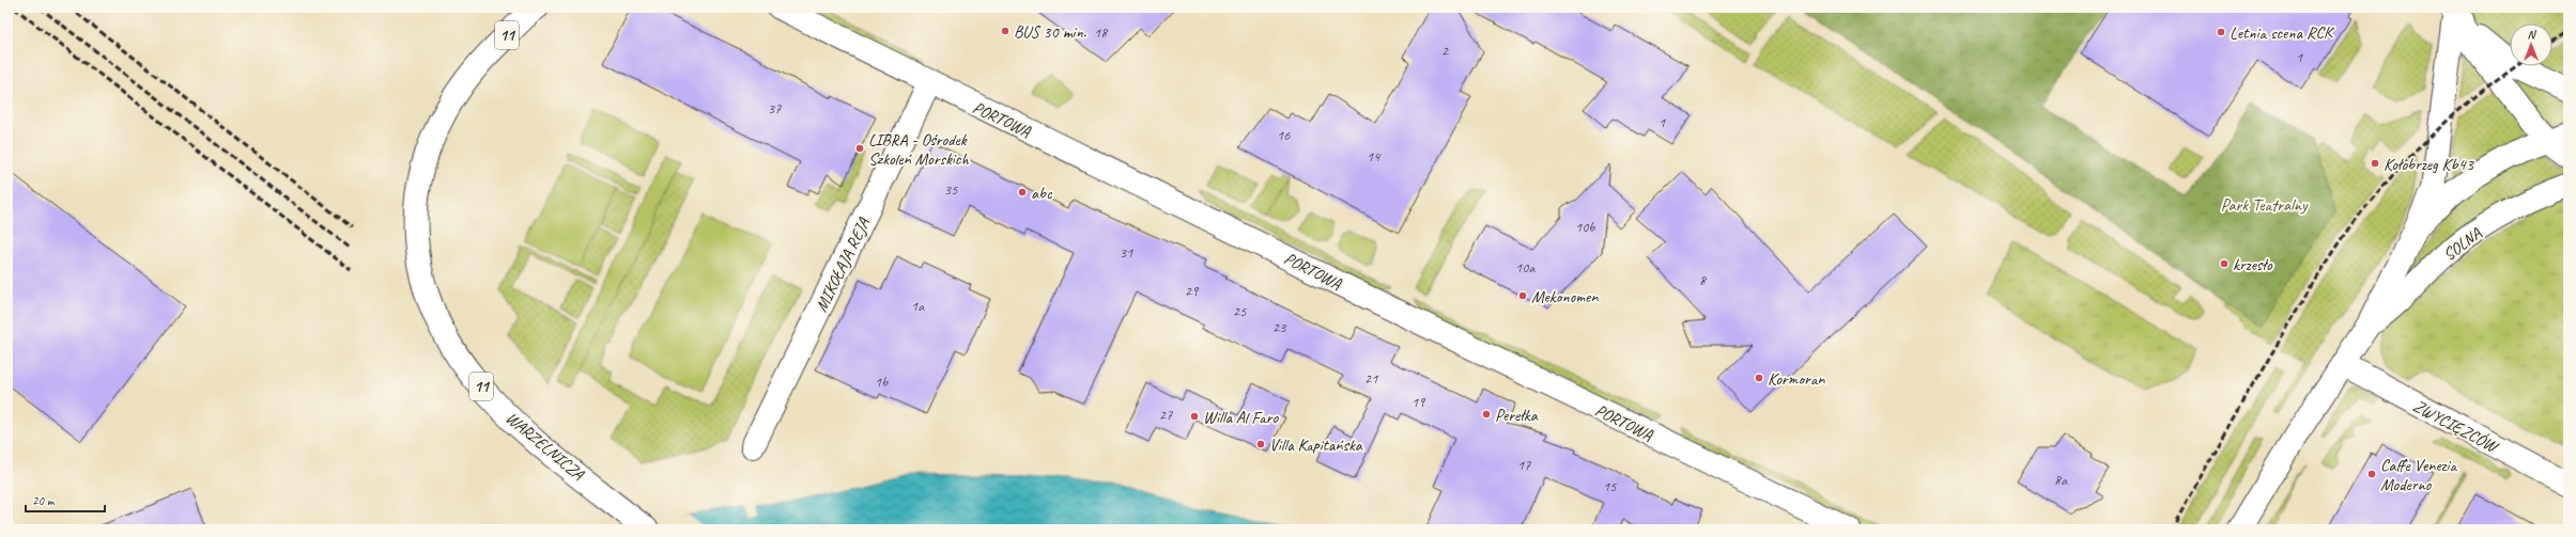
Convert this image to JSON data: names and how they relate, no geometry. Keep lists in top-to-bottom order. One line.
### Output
{"streets":{"street":["11","PORTOWA","SOLNA","MIKOŁAJA REJA","ZWYCIĘZCÓW","WARZELNICZA"]},"crossings":[["PORTOWA","MIKOŁAJA REJA"],["SOLNA","ZWYCIĘZCÓW"]],"parks":["Park Teatralny"],"places":["BUS 30 min.","Letnia scena RCK","LIBRA - Ośrodek Szkoleń Morskich","Kołobrzeg Kb43","abc","krzesło","Mekonomen","Kormoran","Perełka","Willa Al Faro","Villa Kapitańska","Caffe Venezia Moderno"],"house_numbers":["18","2","1","37","1","16","14","35","10b","31","10a","8","29","1a","25","23","21","1b","19","27","17","8a","15"],"scale_bar":"20 m","north":"top"}
